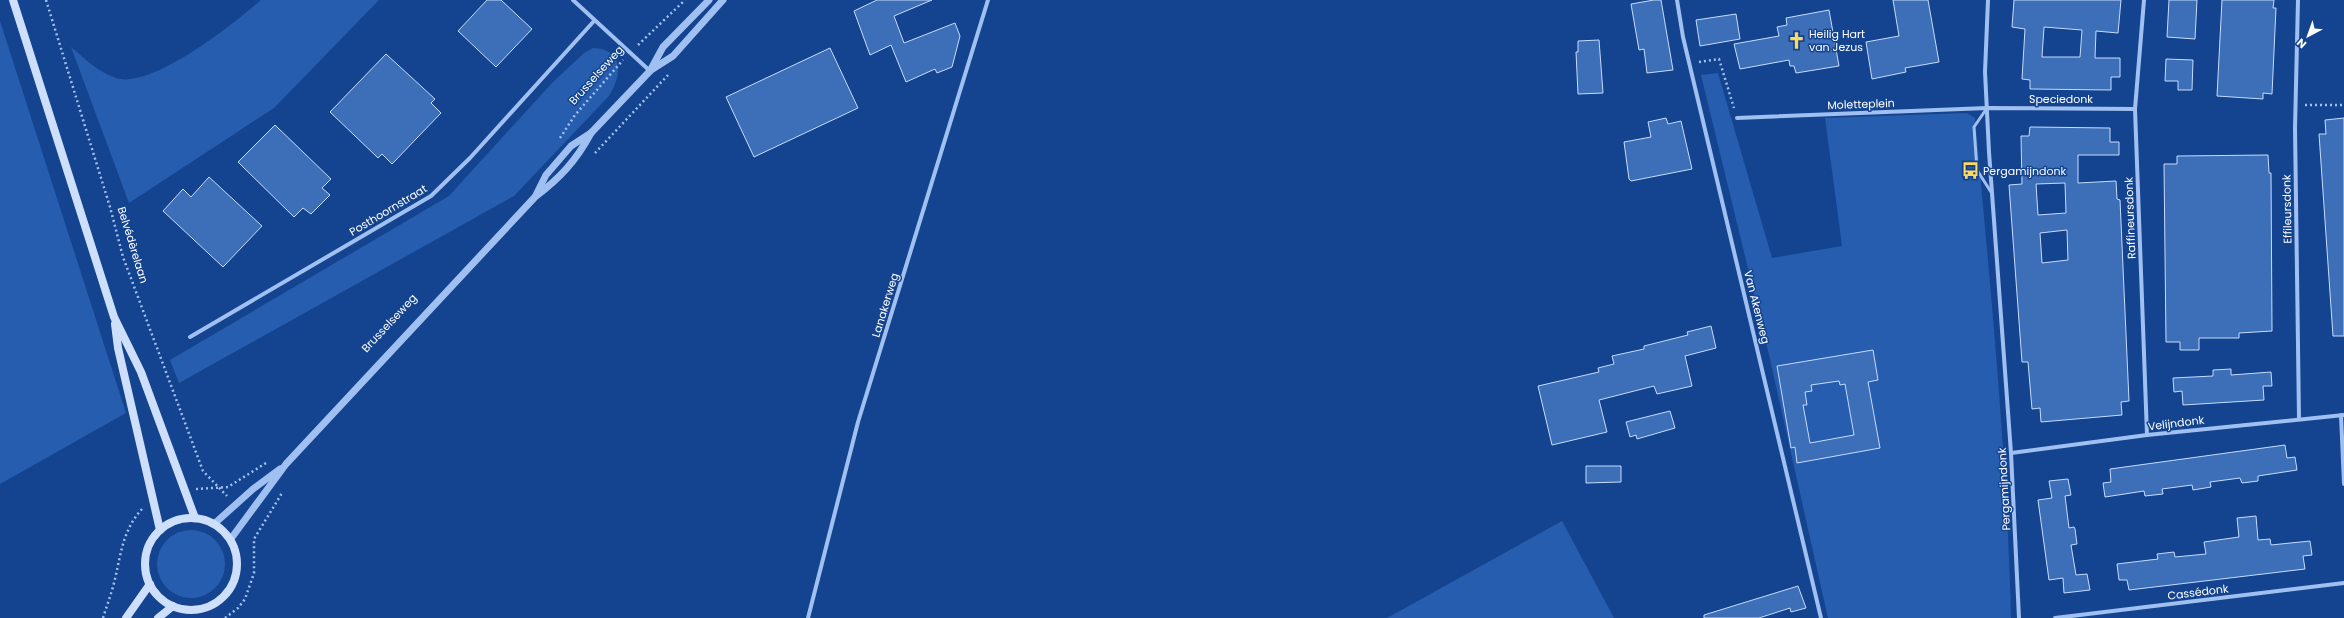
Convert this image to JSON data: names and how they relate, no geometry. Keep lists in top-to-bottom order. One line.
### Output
{"streets":{"street":["Brusselseweg","Speciedonk","Moletteplein","Effileursdonk","Posthoornstraat","Raffineursdonk","Lanakerweg","Van Akenweg","Velijndonk","Pergamijndonk","Cassédonk"],"path":["Belvédèrelaan"]},"crossings":[["Speciedonk","Moletteplein"],["Speciedonk","Raffineursdonk"],["Speciedonk","Pergamijndonk"],["Moletteplein","Pergamijndonk"],["Effileursdonk","Velijndonk"],["Raffineursdonk","Velijndonk"],["Velijndonk","Pergamijndonk"]],"places":{"church":["Heilig Hart van Jezus"],"bus stop":["Pergamijndonk"]},"north":"bottom left"}
